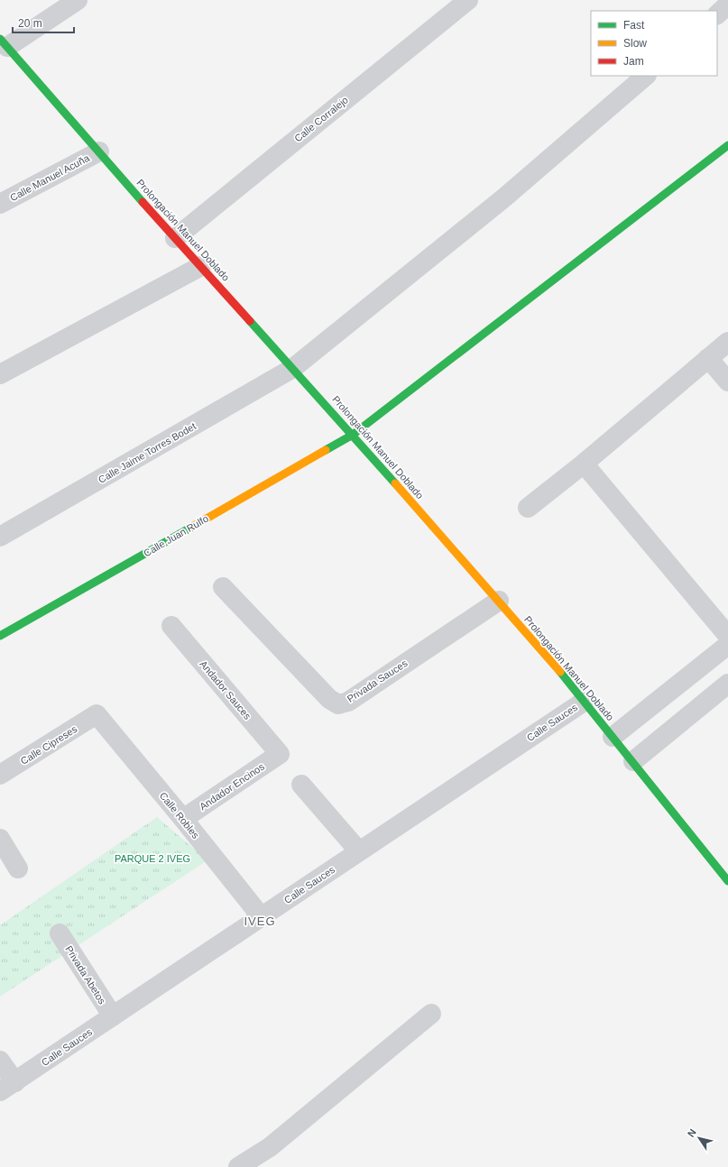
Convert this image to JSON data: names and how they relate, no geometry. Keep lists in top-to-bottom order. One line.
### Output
{"streets":{"street":["Calle Corralejo","Calle Manuel Acuña","Prolongación Manuel Doblado","Calle Jaime Torres Bodet","Calle Juan Rulfo","Privada Sauces","Andador Sauces","Calle Sauces","Calle Cipreses","Andador Encinos","Calle Robles","Privada Abetos"]},"crossings":[["Calle Corralejo","Prolongación Manuel Doblado"],["Calle Manuel Acuña","Prolongación Manuel Doblado"],["Prolongación Manuel Doblado","Calle Jaime Torres Bodet"],["Prolongación Manuel Doblado","Calle Juan Rulfo"],["Prolongación Manuel Doblado","Privada Sauces"],["Prolongación Manuel Doblado","Calle Sauces"],["Andador Sauces","Andador Encinos"],["Calle Sauces","Calle Robles"],["Calle Sauces","Privada Abetos"],["Calle Cipreses","Calle Robles"],["Andador Encinos","Calle Robles"]],"districts":["IVEG"],"parks":["PARQUE 2 IVEG"],"legend":["Fast","Slow","Jam"],"scale_bar":"20 m","north":"top left"}
